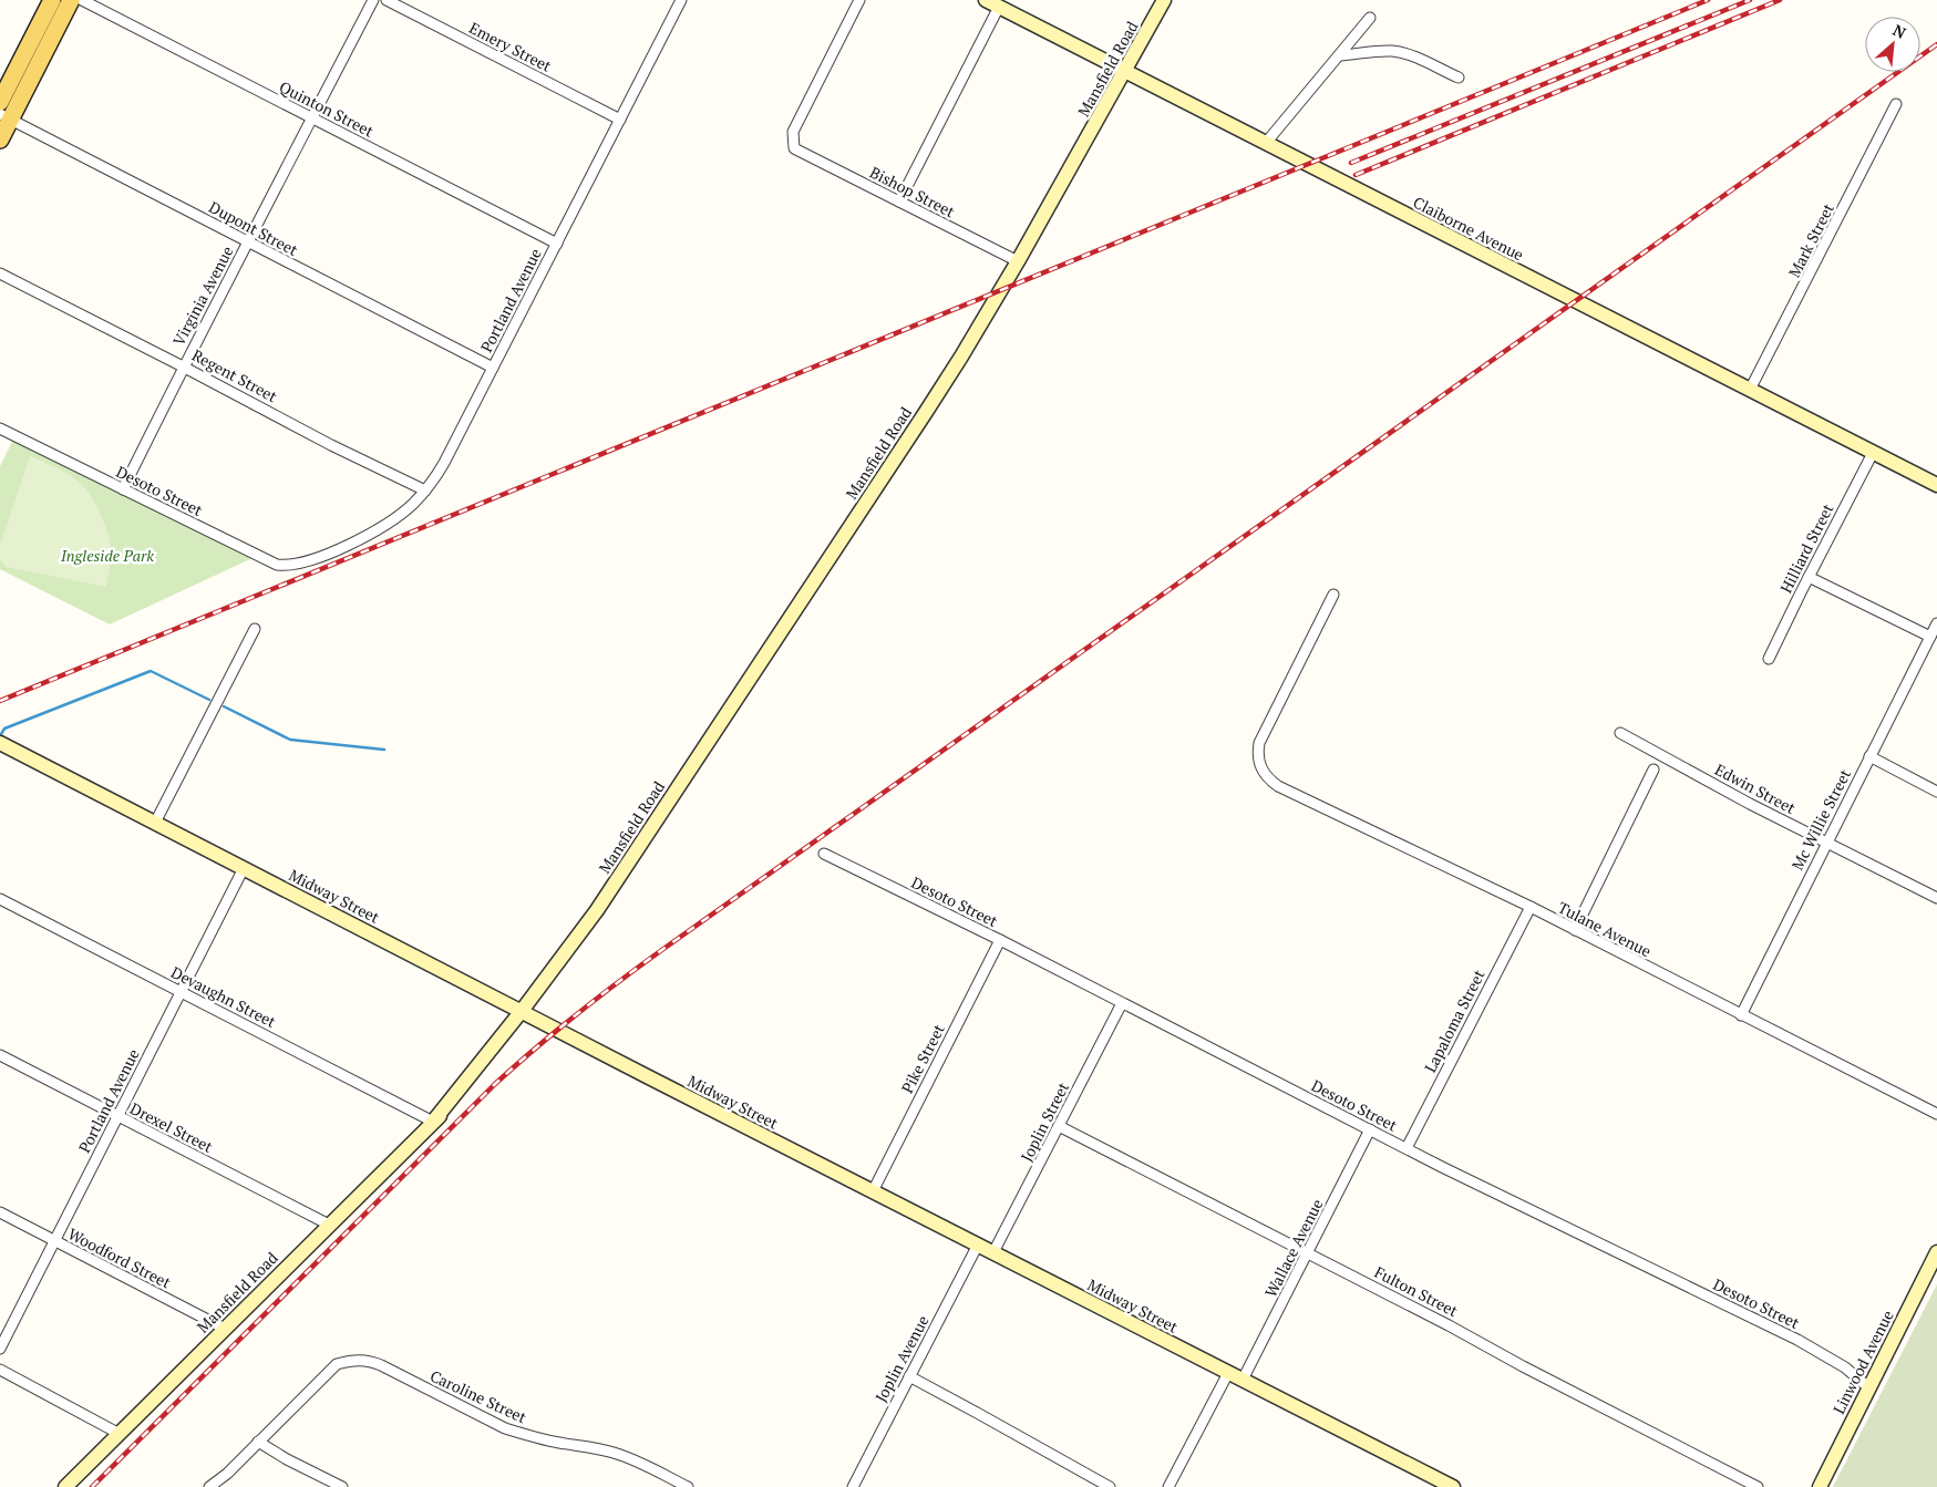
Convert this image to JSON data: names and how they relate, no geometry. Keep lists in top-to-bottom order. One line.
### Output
{"streets":{"street":["Emery Street","Mansfield Road","Quinton Street","Bishop Street","Dupont Street","Claiborne Avenue","Mark Street","Virginia Avenue","Portland Avenue","Regent Street","Desoto Street","Hilliard Street","Edwin Street","Mc Willie Street","Midway Street","Tulane Avenue","Devaughn Street","Lapaloma Street","Pike Street","Joplin Street","Drexel Street","Wallace Avenue","Woodford Street","Fulton Street","Joplin Avenue","Linwood Avenue","Caroline Street"]},"crossings":[["Emery Street","Portland Avenue"],["Mansfield Road","Bishop Street"],["Mansfield Road","Claiborne Avenue"],["Mansfield Road","Midway Street"],["Mansfield Road","Devaughn Street"],["Mansfield Road","Drexel Street"],["Mansfield Road","Woodford Street"],["Quinton Street","Virginia Avenue"],["Quinton Street","Portland Avenue"],["Dupont Street","Virginia Avenue"],["Dupont Street","Portland Avenue"],["Claiborne Avenue","Mark Street"],["Claiborne Avenue","Hilliard Street"],["Virginia Avenue","Regent Street"],["Virginia Avenue","Desoto Street"],["Portland Avenue","Regent Street"],["Portland Avenue","Desoto Street"],["Portland Avenue","Midway Street"],["Portland Avenue","Devaughn Street"],["Portland Avenue","Drexel Street"],["Portland Avenue","Woodford Street"],["Desoto Street","Lapaloma Street"],["Desoto Street","Pike Street"],["Desoto Street","Joplin Street"],["Desoto Street","Wallace Avenue"],["Desoto Street","Linwood Avenue"],["Edwin Street","Mc Willie Street"],["Mc Willie Street","Tulane Avenue"],["Midway Street","Pike Street"],["Midway Street","Joplin Street"],["Midway Street","Wallace Avenue"],["Midway Street","Joplin Avenue"],["Tulane Avenue","Lapaloma Street"],["Joplin Street","Fulton Street"],["Wallace Avenue","Fulton Street"]],"parks":["Ingleside Park"],"north":"top right"}
